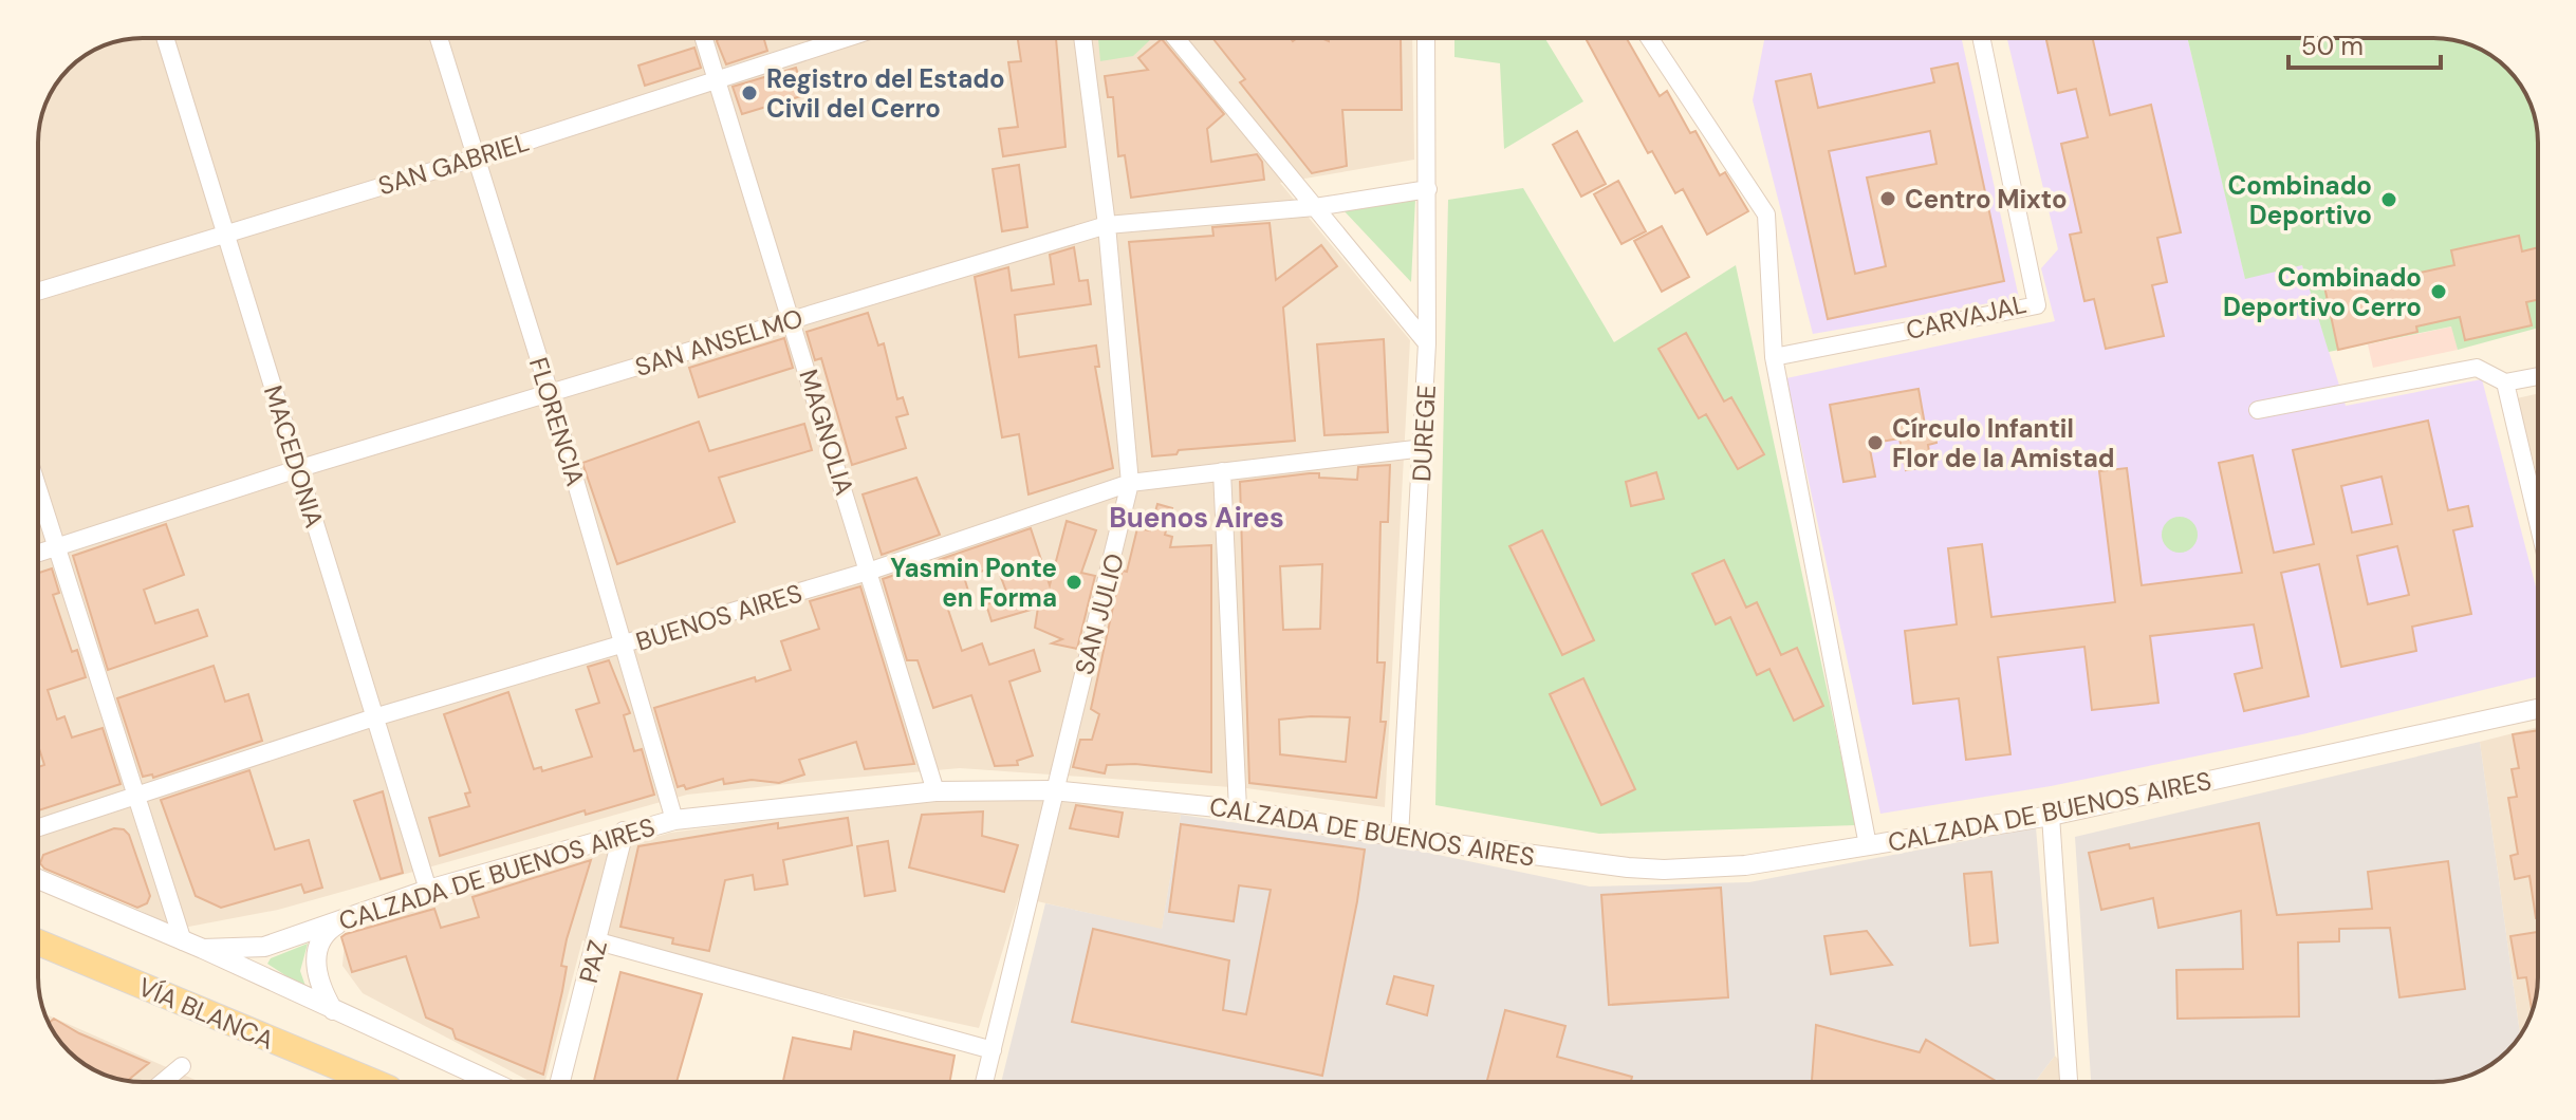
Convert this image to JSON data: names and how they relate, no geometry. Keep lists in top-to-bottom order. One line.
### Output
{"streets":{"main road":["VÍA BLANCA"],"street":["SAN GABRIEL","CARVAJAL","SAN ANSELMO","FLORENCIA","MAGNOLIA","DUREGE","MACEDONIA","SAN JULIO","BUENOS AIRES","CALZADA DE BUENOS AIRES","PAZ"]},"crossings":[["SAN GABRIEL","FLORENCIA"],["SAN GABRIEL","MAGNOLIA"],["SAN GABRIEL","MACEDONIA"],["SAN ANSELMO","FLORENCIA"],["SAN ANSELMO","MAGNOLIA"],["SAN ANSELMO","DUREGE"],["SAN ANSELMO","MACEDONIA"],["SAN ANSELMO","SAN JULIO"],["FLORENCIA","BUENOS AIRES"],["FLORENCIA","CALZADA DE BUENOS AIRES"],["MAGNOLIA","BUENOS AIRES"],["MAGNOLIA","CALZADA DE BUENOS AIRES"],["DUREGE","BUENOS AIRES"],["DUREGE","CALZADA DE BUENOS AIRES"],["MACEDONIA","BUENOS AIRES"],["MACEDONIA","CALZADA DE BUENOS AIRES"],["SAN JULIO","BUENOS AIRES"],["SAN JULIO","CALZADA DE BUENOS AIRES"],["CALZADA DE BUENOS AIRES","PAZ"]],"districts":["Buenos Aires"],"places":["Registro del Estado Civil del Cerro","Centro Mixto","Combinado Deportivo","Combinado Deportivo Cerro","Círculo Infantil Flor de la Amistad","Yasmin Ponte en Forma"],"scale_bar":"50 m"}
